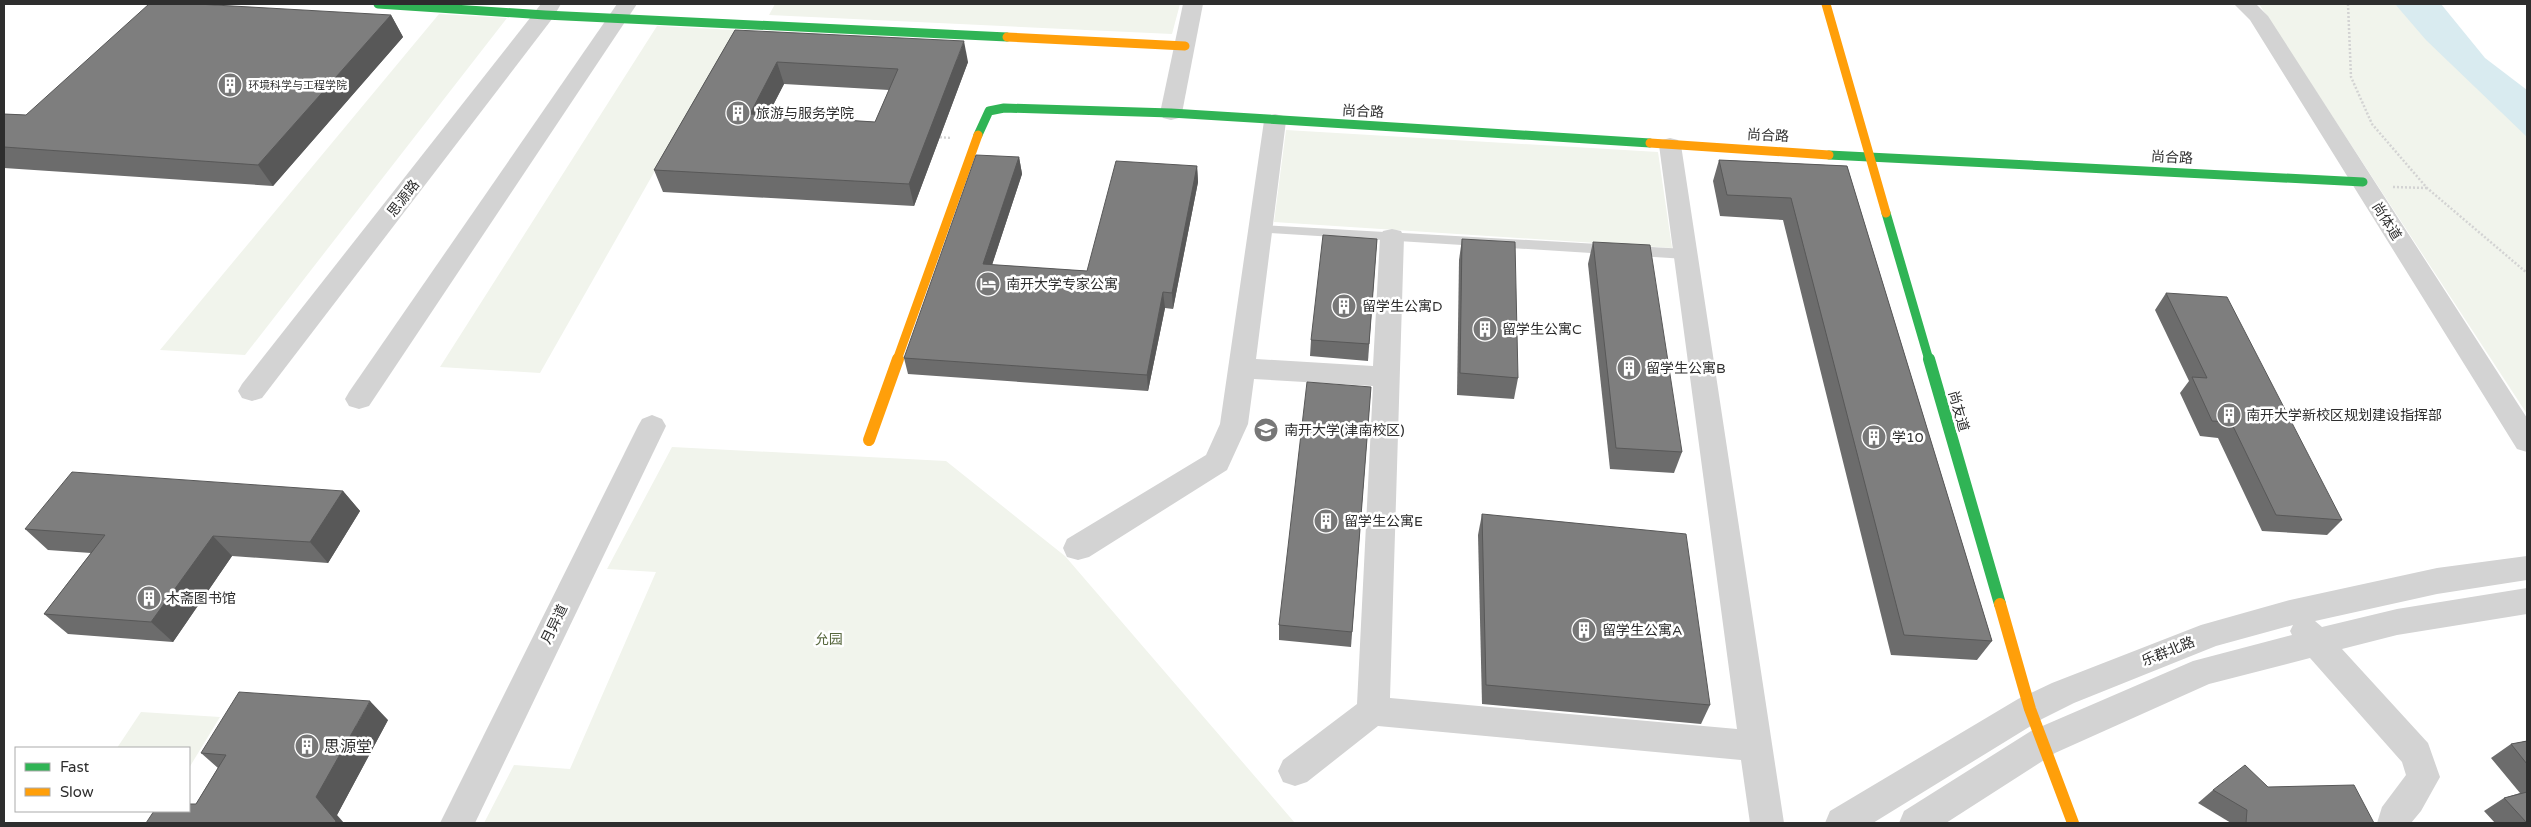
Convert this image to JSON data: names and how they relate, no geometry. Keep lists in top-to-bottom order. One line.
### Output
{"streets":{"street":["尚合路","思源路","尚体道","尚友道","月异道","乐群北路"]},"crossings":[["尚合路","尚体道"],["尚合路","尚友道"],["尚友道","乐群北路"]],"parks":["允园"],"places":{"building":["环境科学与工程学院","旅游与服务学院","留学生公寓D","留学生公寓C","留学生公寓B","南开大学新校区规划建设指挥部","学10","留学生公寓E","木斋图书馆","留学生公寓A","思源堂"],"hotel":["南开大学专家公寓"],"school or university":["南开大学(津南校区)"]},"legend":["Fast","Slow"]}
